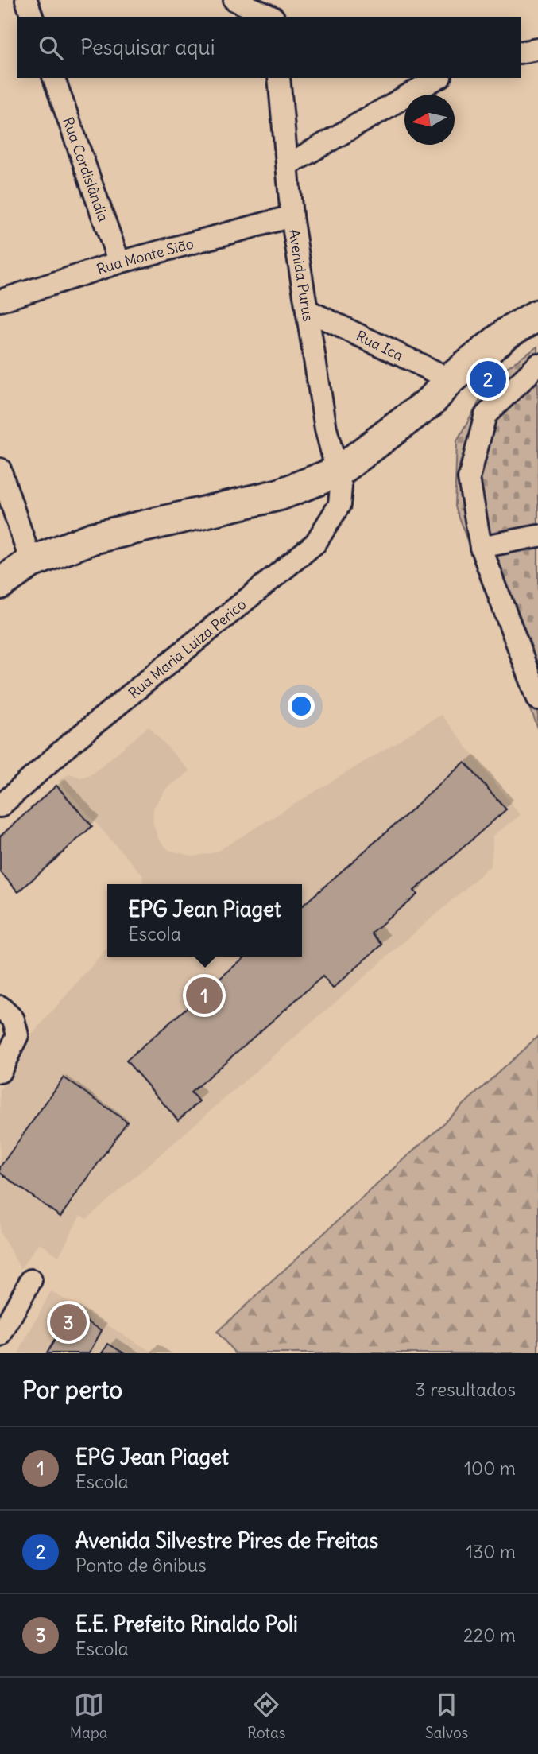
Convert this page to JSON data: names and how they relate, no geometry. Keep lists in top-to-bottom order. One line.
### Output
{"streets":{"street":["Rua Cordislândia","Rua Monte Sião","Avenida Purus","Rua Ica","Rua Maria Luiza Perico"]},"crossings":[["Rua Cordislândia","Rua Monte Sião"],["Rua Monte Sião","Avenida Purus"],["Avenida Purus","Rua Ica"],["Avenida Purus","Rua Maria Luiza Perico"]],"north":"left","page":{"search":"Pesquisar aqui","pins":["2","1","3"],"popup":["EPG Jean Piaget","Escola"],"heading":["Por perto","3 resultados"],"list":[{"mark":"1","name":"EPG Jean Piaget","note":"Escola","value":"100 m"},{"mark":"2","name":"Avenida Silvestre Pires de Freitas","note":"Ponto de ônibus","value":"130 m"},{"mark":"3","name":"E.E. Prefeito Rinaldo Poli","note":"Escola","value":"220 m"}],"nav":["Mapa","Rotas","Salvos"]}}
